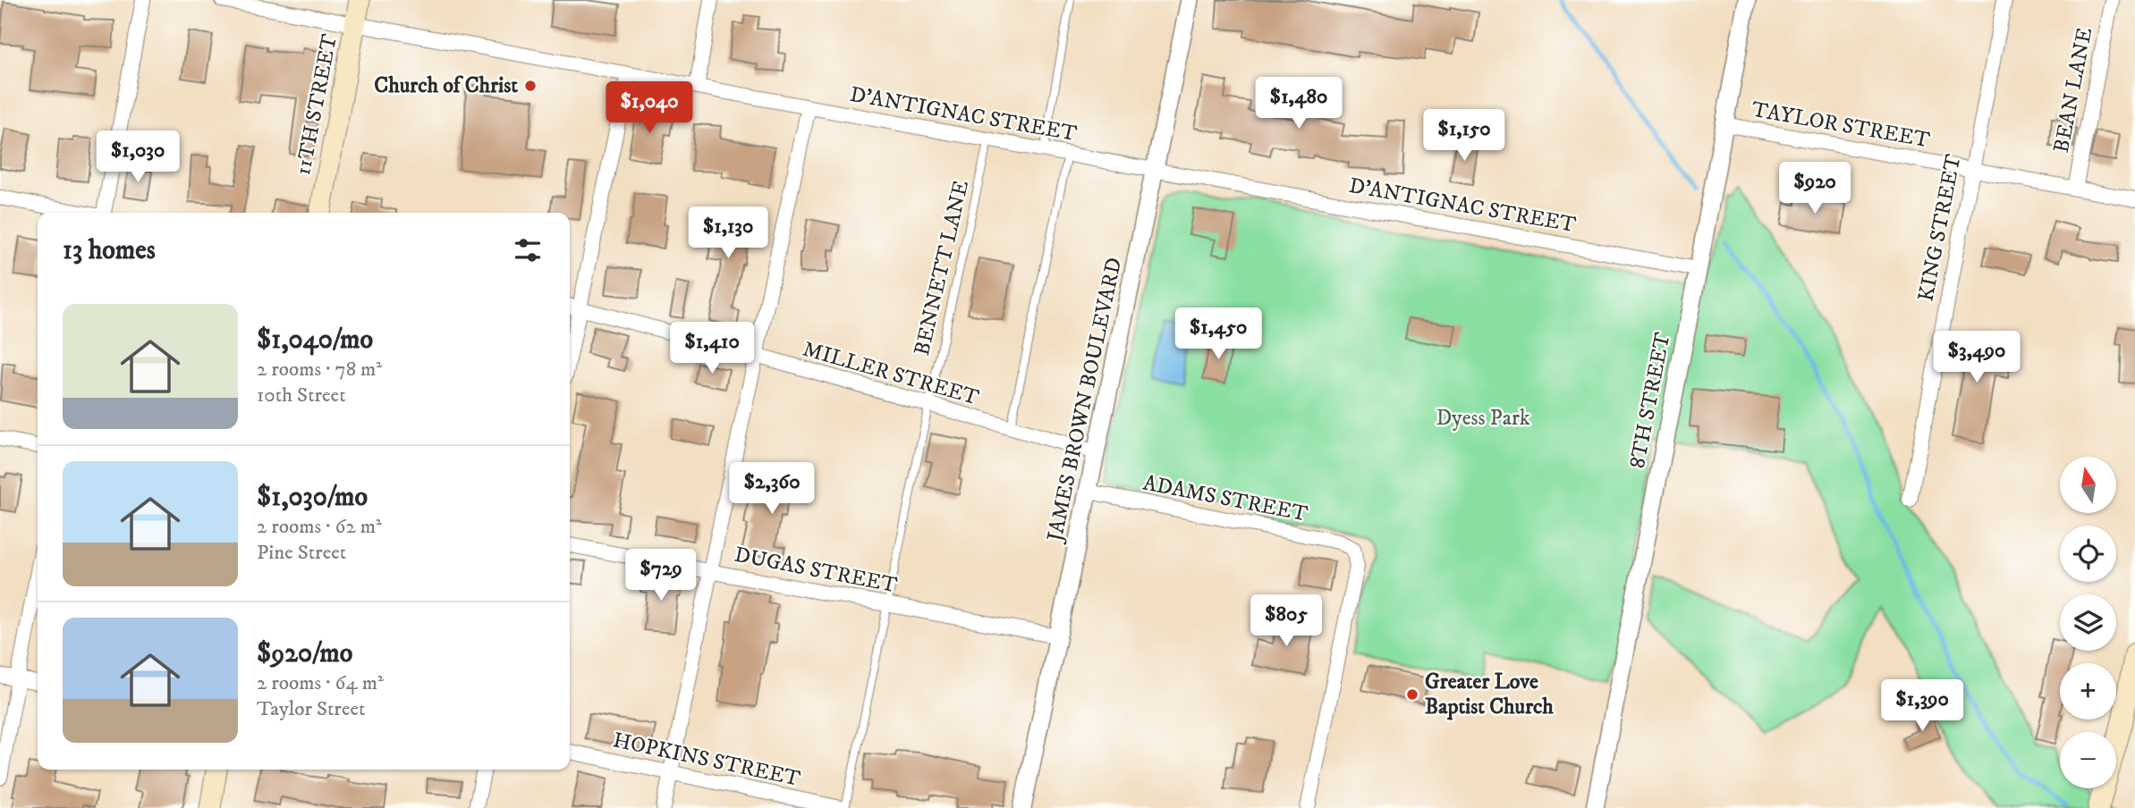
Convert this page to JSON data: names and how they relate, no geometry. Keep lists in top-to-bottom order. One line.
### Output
{"streets":{"main road":["11TH STREET"],"street":["BEAN LANE","D'ANTIGNAC STREET","TAYLOR STREET","KING STREET","MILLER STREET","JAMES BROWN BOULEVARD","8TH STREET","ADAMS STREET","DUGAS STREET","HOPKINS STREET"],"lane":["BENNETT LANE"]},"crossings":[["BEAN LANE","TAYLOR STREET"],["11TH STREET","D'ANTIGNAC STREET"],["D'ANTIGNAC STREET","BENNETT LANE"],["D'ANTIGNAC STREET","JAMES BROWN BOULEVARD"],["D'ANTIGNAC STREET","8TH STREET"],["TAYLOR STREET","KING STREET"],["TAYLOR STREET","8TH STREET"],["BENNETT LANE","MILLER STREET"],["BENNETT LANE","DUGAS STREET"],["BENNETT LANE","HOPKINS STREET"],["MILLER STREET","JAMES BROWN BOULEVARD"],["JAMES BROWN BOULEVARD","ADAMS STREET"],["JAMES BROWN BOULEVARD","DUGAS STREET"]],"parks":["Dyess Park"],"places":["Church of Christ","Greater Love Baptist Church"],"north":"top","page":{"price":["$1,480","$1,040","$1,150","$1,030","$920","$1,130","$1,450","$1,410","$3,490","$2,360","$729","$805","$1,390"],"heading":"13 homes","list":[{"name":"$1,040/mo","note":"2 rooms · 78 m² · 10th Street"},{"name":"$1,030/mo","note":"2 rooms · 62 m² · Pine Street"},{"name":"$920/mo","note":"2 rooms · 64 m² · Taylor Street"}],"map_buttons":["+","−"]}}
